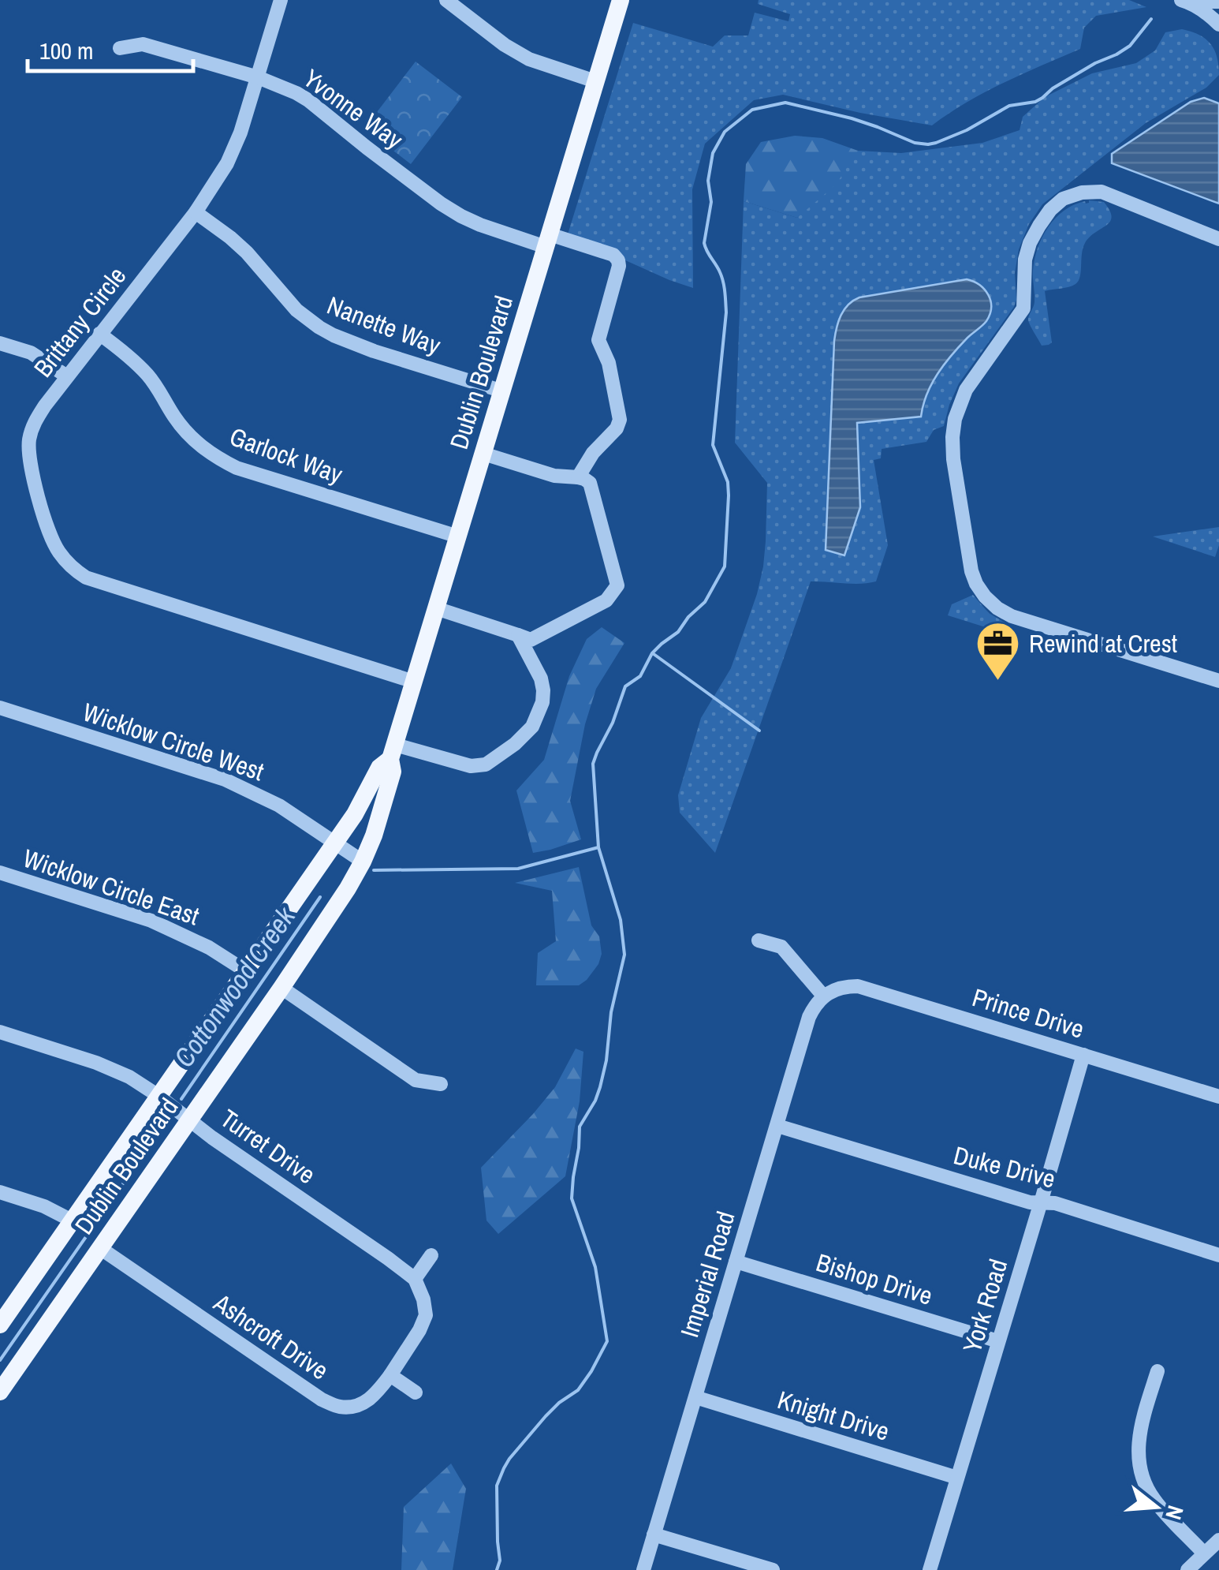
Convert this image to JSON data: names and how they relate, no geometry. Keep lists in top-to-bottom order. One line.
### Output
{"streets":{"main road":["Dublin Boulevard"],"street":["Yvonne Way","Brittany Circle","Nanette Way","Garlock Way","Wicklow Circle West","Wicklow Circle East","Prince Drive","Turret Drive","Duke Drive","Imperial Road","Bishop Drive","York Road","Ashcroft Drive","Knight Drive"]},"crossings":[["Yvonne Way","Brittany Circle"],["Yvonne Way","Dublin Boulevard"],["Brittany Circle","Nanette Way"],["Brittany Circle","Dublin Boulevard"],["Brittany Circle","Garlock Way"],["Nanette Way","Dublin Boulevard"],["Dublin Boulevard","Garlock Way"],["Dublin Boulevard","Wicklow Circle West"],["Dublin Boulevard","Wicklow Circle East"],["Dublin Boulevard","Turret Drive"],["Dublin Boulevard","Ashcroft Drive"],["Prince Drive","Imperial Road"],["Prince Drive","York Road"],["Duke Drive","Imperial Road"],["Duke Drive","York Road"],["Imperial Road","Bishop Drive"],["Imperial Road","Knight Drive"],["Bishop Drive","York Road"],["York Road","Knight Drive"]],"water":["Cottonwood Creek"],"places":{"office":["Rewind at Crest"]},"scale_bar":"100 m","north":"right"}
